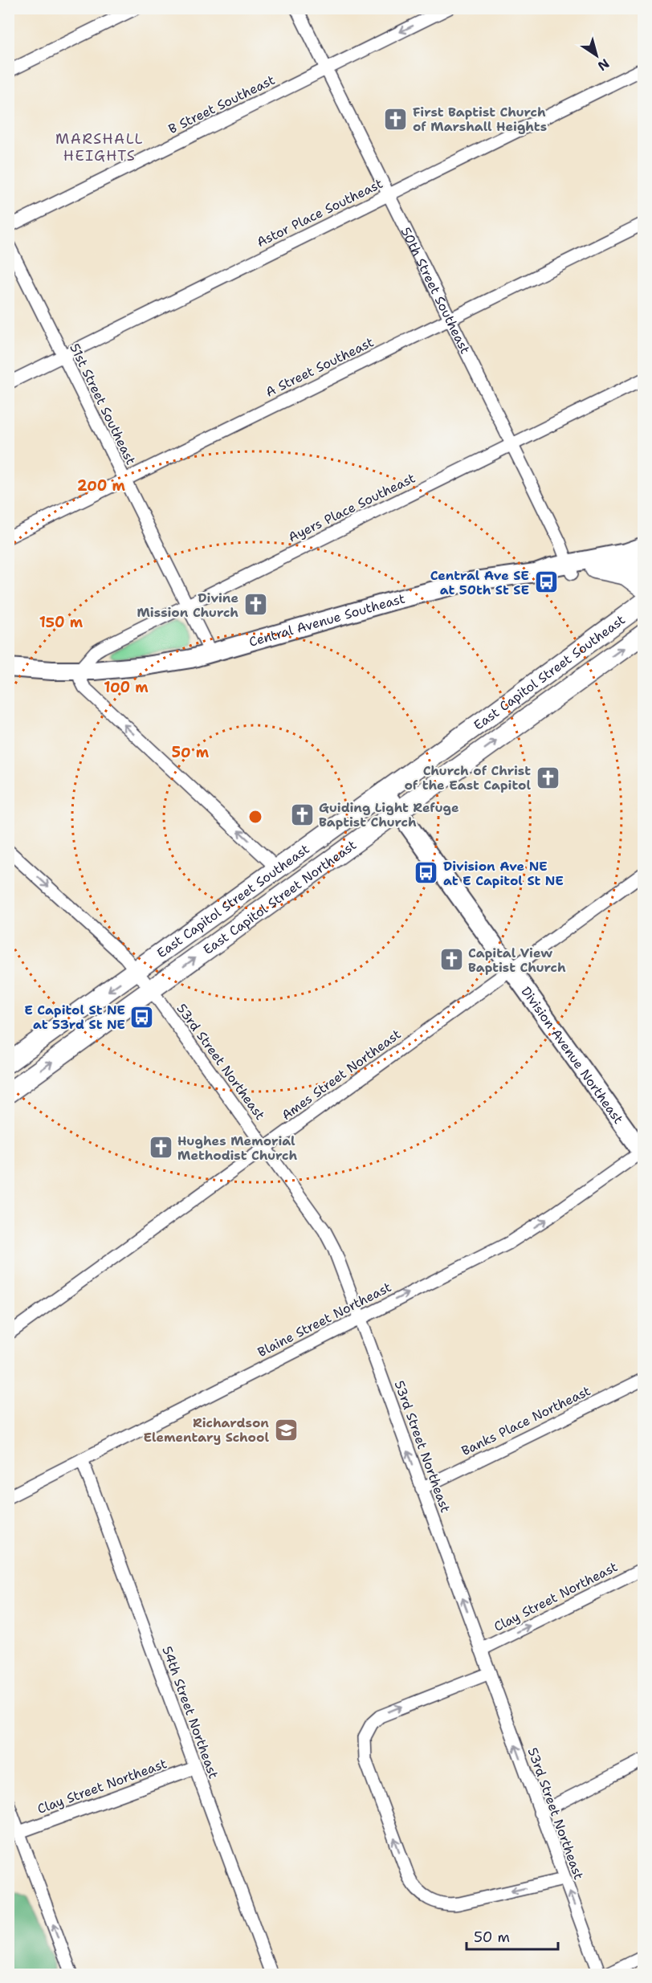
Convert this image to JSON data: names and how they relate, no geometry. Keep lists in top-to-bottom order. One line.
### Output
{"streets":{"main road":["Central Avenue Southeast","East Capitol Street Southeast","East Capitol Street Northeast","Division Avenue Northeast"],"street":["B Street Southeast","Astor Place Southeast","50th Street Southeast","A Street Southeast","51st Street Southeast","Ayers Place Southeast","53rd Street Northeast","Ames Street Northeast","Blaine Street Northeast","Banks Place Northeast","Clay Street Northeast","54th Street Northeast"]},"crossings":[["B Street Southeast","50th Street Southeast"],["Astor Place Southeast","50th Street Southeast"],["Astor Place Southeast","51st Street Southeast"],["50th Street Southeast","A Street Southeast"],["50th Street Southeast","Ayers Place Southeast"],["50th Street Southeast","Central Avenue Southeast"],["A Street Southeast","51st Street Southeast"],["51st Street Southeast","Ayers Place Southeast"],["51st Street Southeast","Central Avenue Southeast"],["Ayers Place Southeast","Central Avenue Southeast"],["East Capitol Street Southeast","Division Avenue Northeast"],["East Capitol Street Southeast","53rd Street Northeast"],["East Capitol Street Northeast","Division Avenue Northeast"],["East Capitol Street Northeast","53rd Street Northeast"],["Division Avenue Northeast","Ames Street Northeast"],["Division Avenue Northeast","Blaine Street Northeast"],["53rd Street Northeast","Ames Street Northeast"],["53rd Street Northeast","Blaine Street Northeast"],["53rd Street Northeast","Banks Place Northeast"],["53rd Street Northeast","Clay Street Northeast"],["Blaine Street Northeast","54th Street Northeast"],["Clay Street Northeast","54th Street Northeast"]],"one_way":["East Capitol Street Northeast","Blaine Street Northeast","Clay Street Northeast"],"districts":["MARSHALL HEIGHTS"],"places":{"church":["First Baptist Church of Marshall Heights","Divine Mission Church","Church of Christ of the East Capitol","Guiding Light Refuge Baptist Church","Capital View Baptist Church","Hughes Memorial Methodist Church"],"bus stop":["Central Ave SE at 50th St SE","Division Ave NE at E Capitol St NE","E Capitol St NE at 53rd St NE"],"school or university":["Richardson Elementary School"]},"scale_bar":"50 m","north":"bottom right","rings":["200 m","150 m","100 m","50 m"]}
